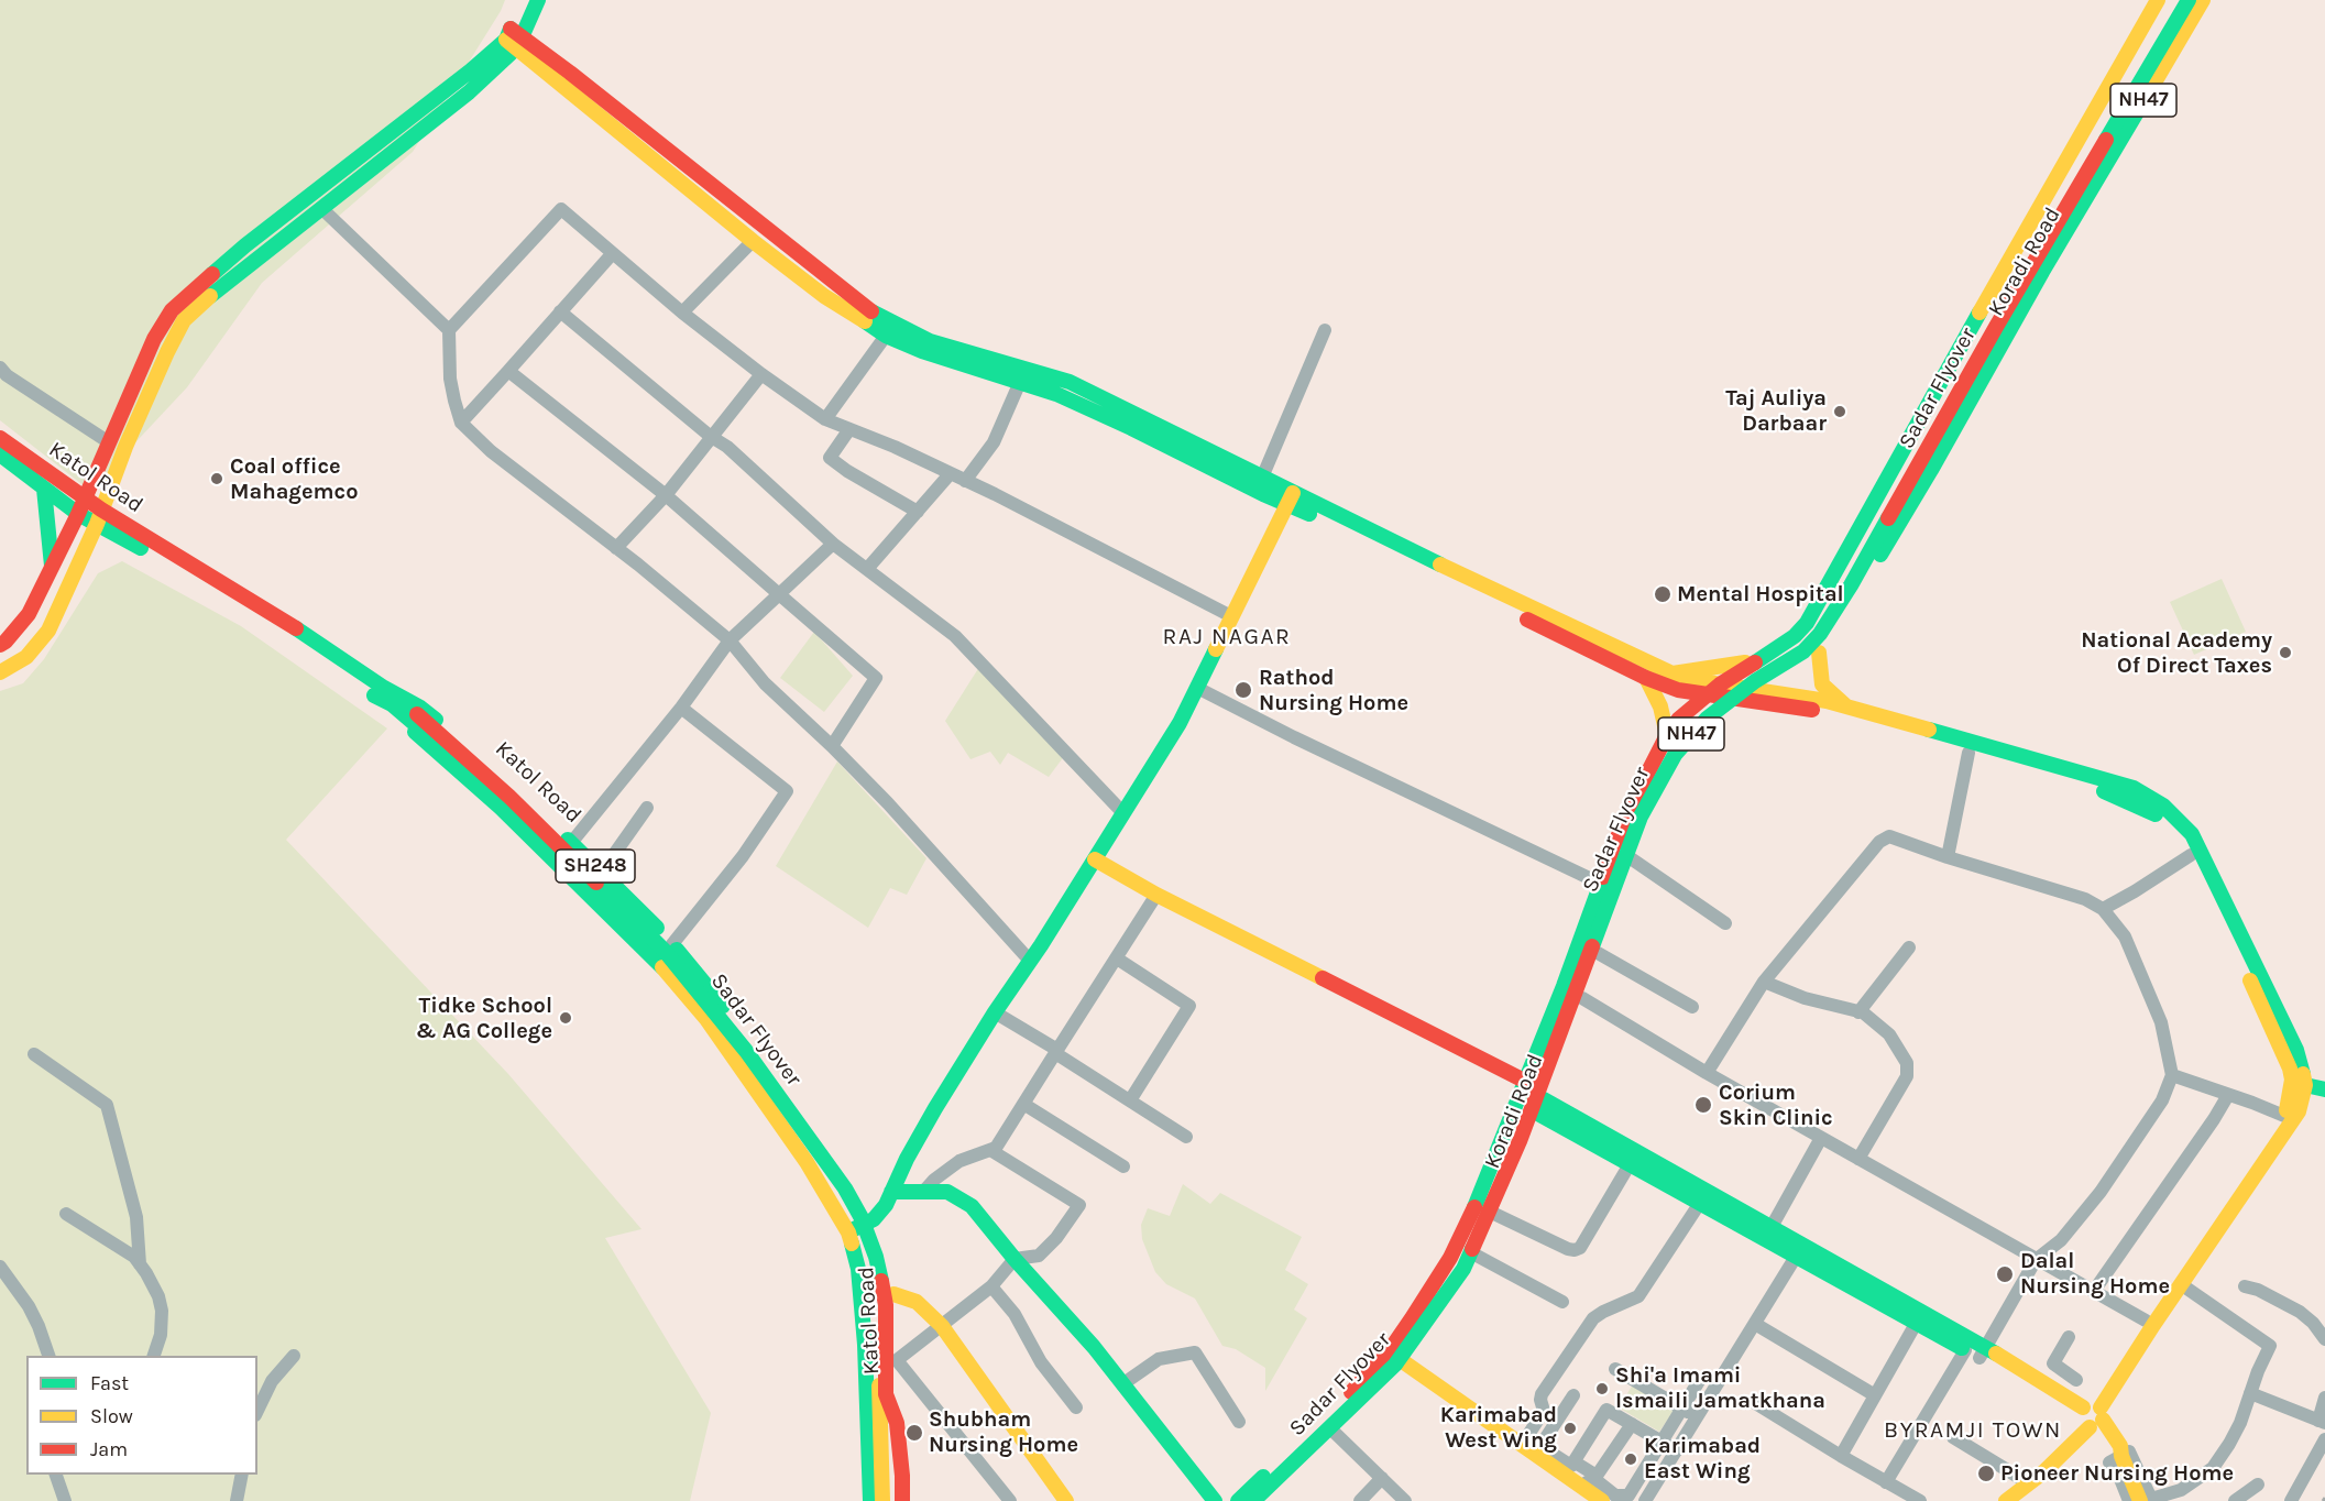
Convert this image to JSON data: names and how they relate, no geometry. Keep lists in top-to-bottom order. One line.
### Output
{"streets":{"main road":["NH47","Koradi Road","Sadar Flyover","Katol Road","SH248"]},"crossings":[["NH47","Koradi Road"],["Sadar Flyover","Katol Road"]],"districts":["RAJ NAGAR","BYRAMJI TOWN"],"places":["Taj Auliya Darbaar","Coal office Mahagemco","Mental Hospital","National Academy Of Direct Taxes","Rathod Nursing Home","Tidke School & AG College","Corium Skin Clinic","Dalal Nursing Home","Shi'a Imami Ismaili Jamatkhana","Karimabad West Wing","Shubham Nursing Home","Karimabad East Wing","Pioneer Nursing Home"],"legend":["Fast","Slow","Jam"]}
